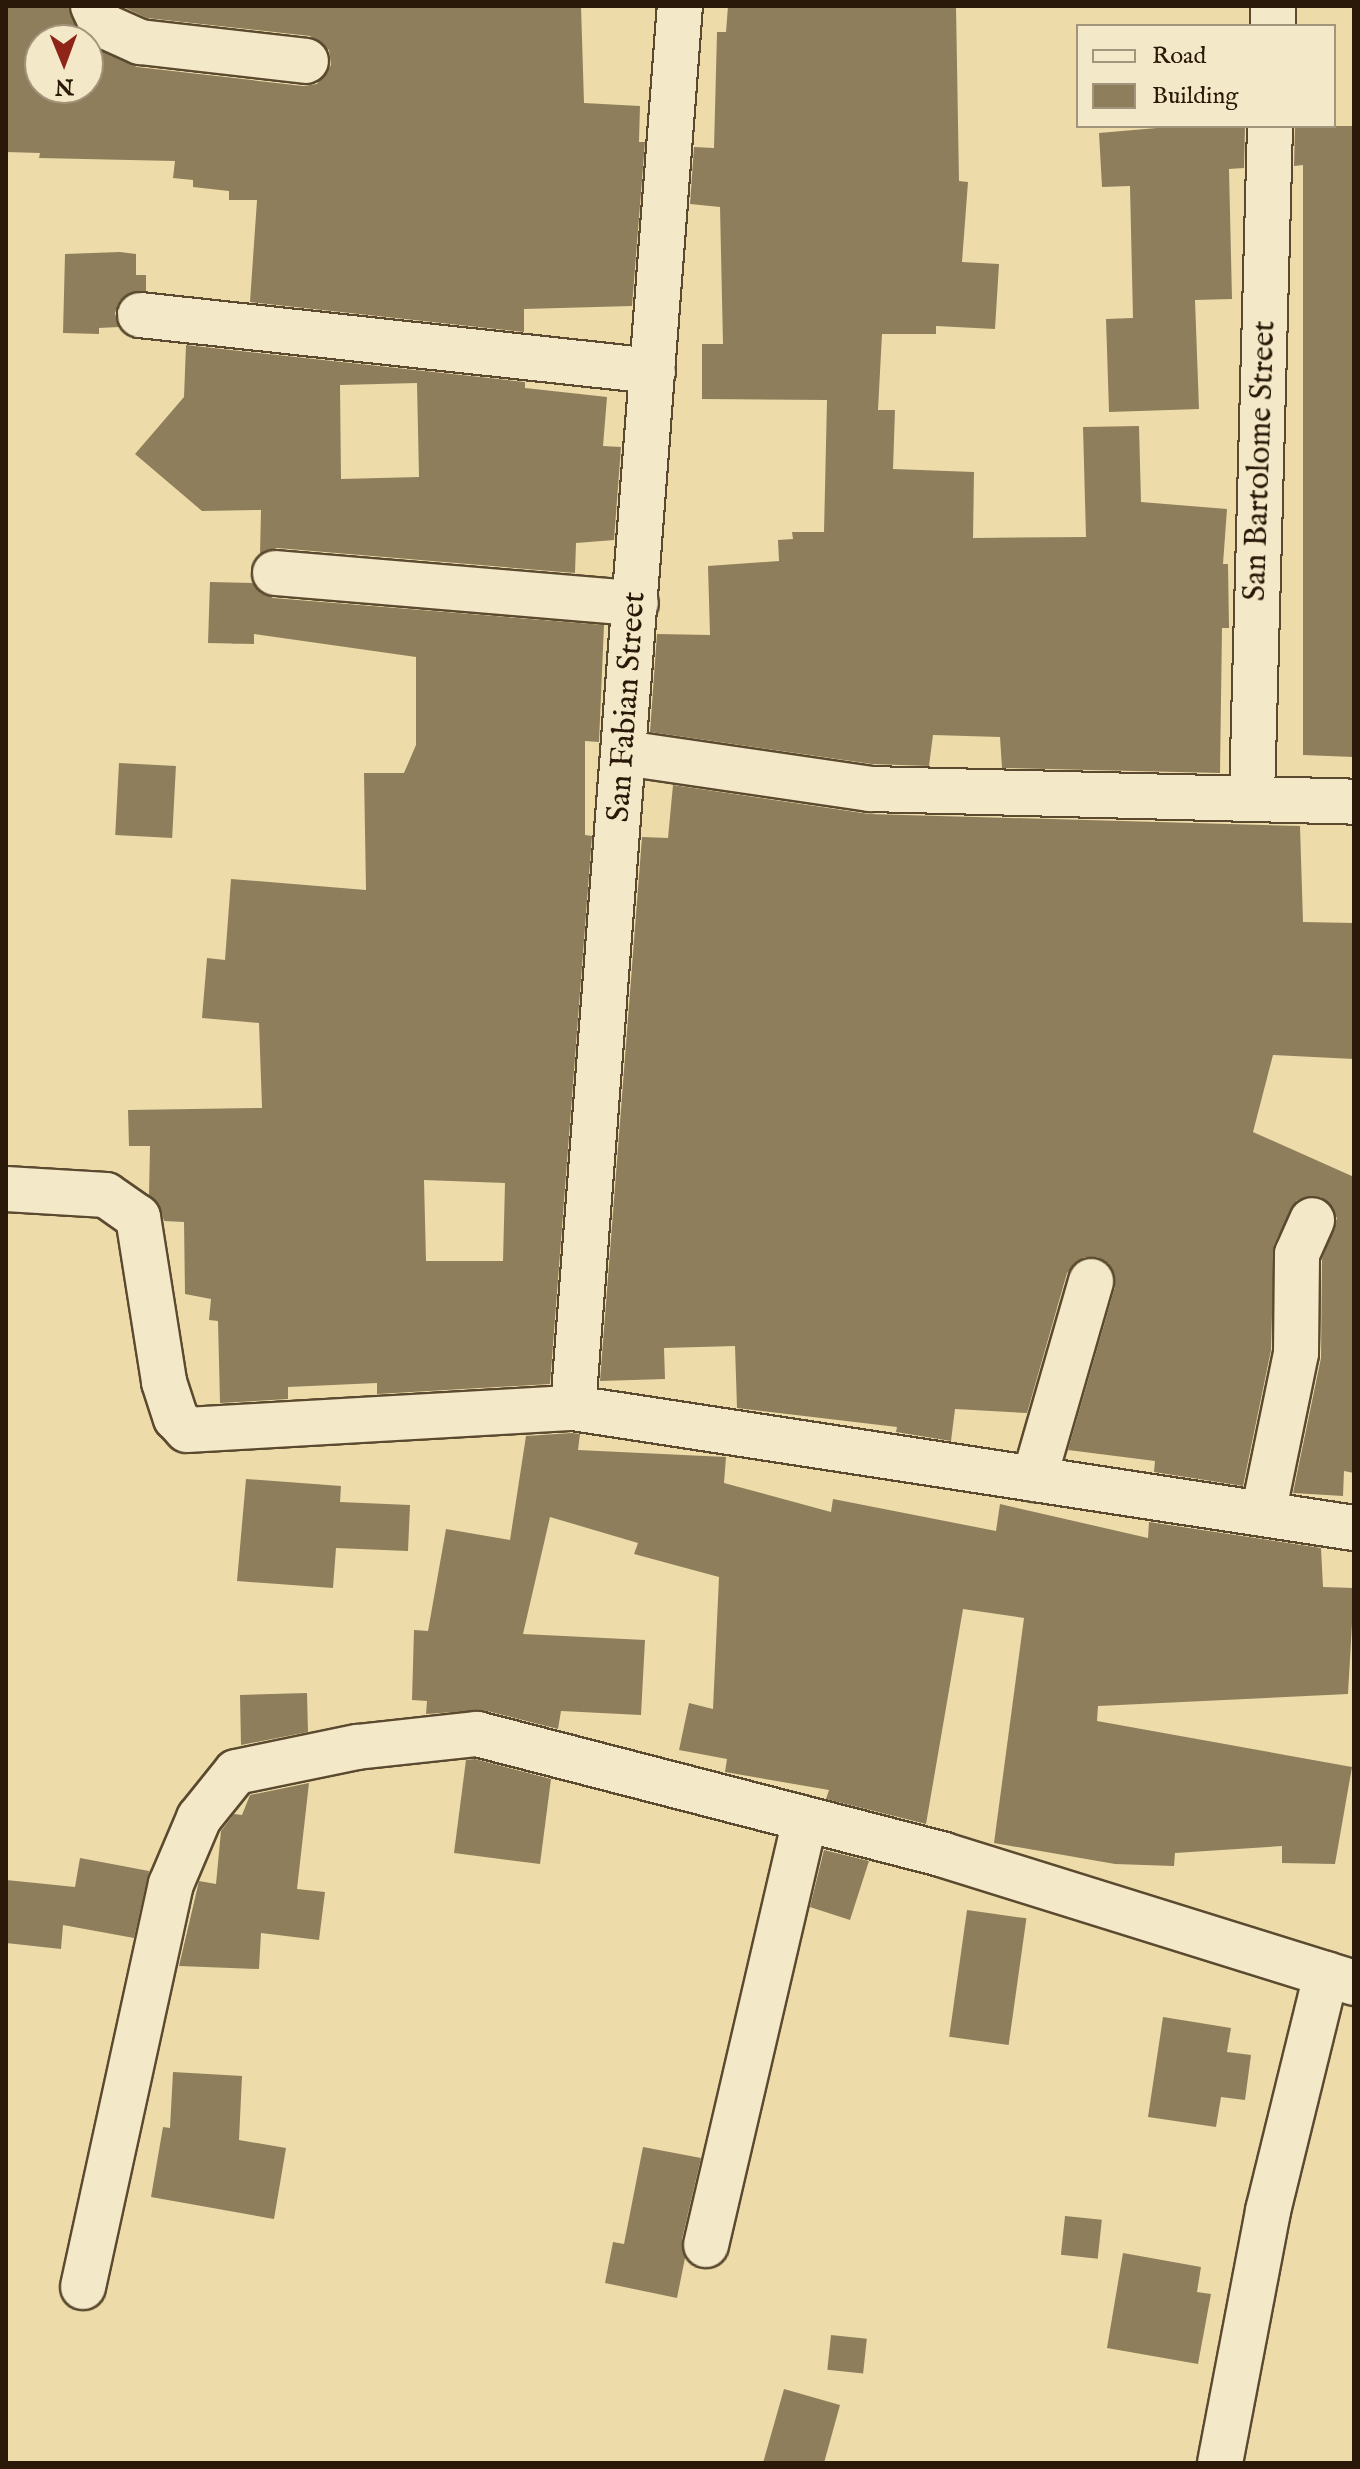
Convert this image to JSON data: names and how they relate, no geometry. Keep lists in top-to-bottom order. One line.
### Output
{"streets":{"street":["San Bartolome Street","San Fabian Street"]},"legend":["Road","Building"],"north":"bottom"}
